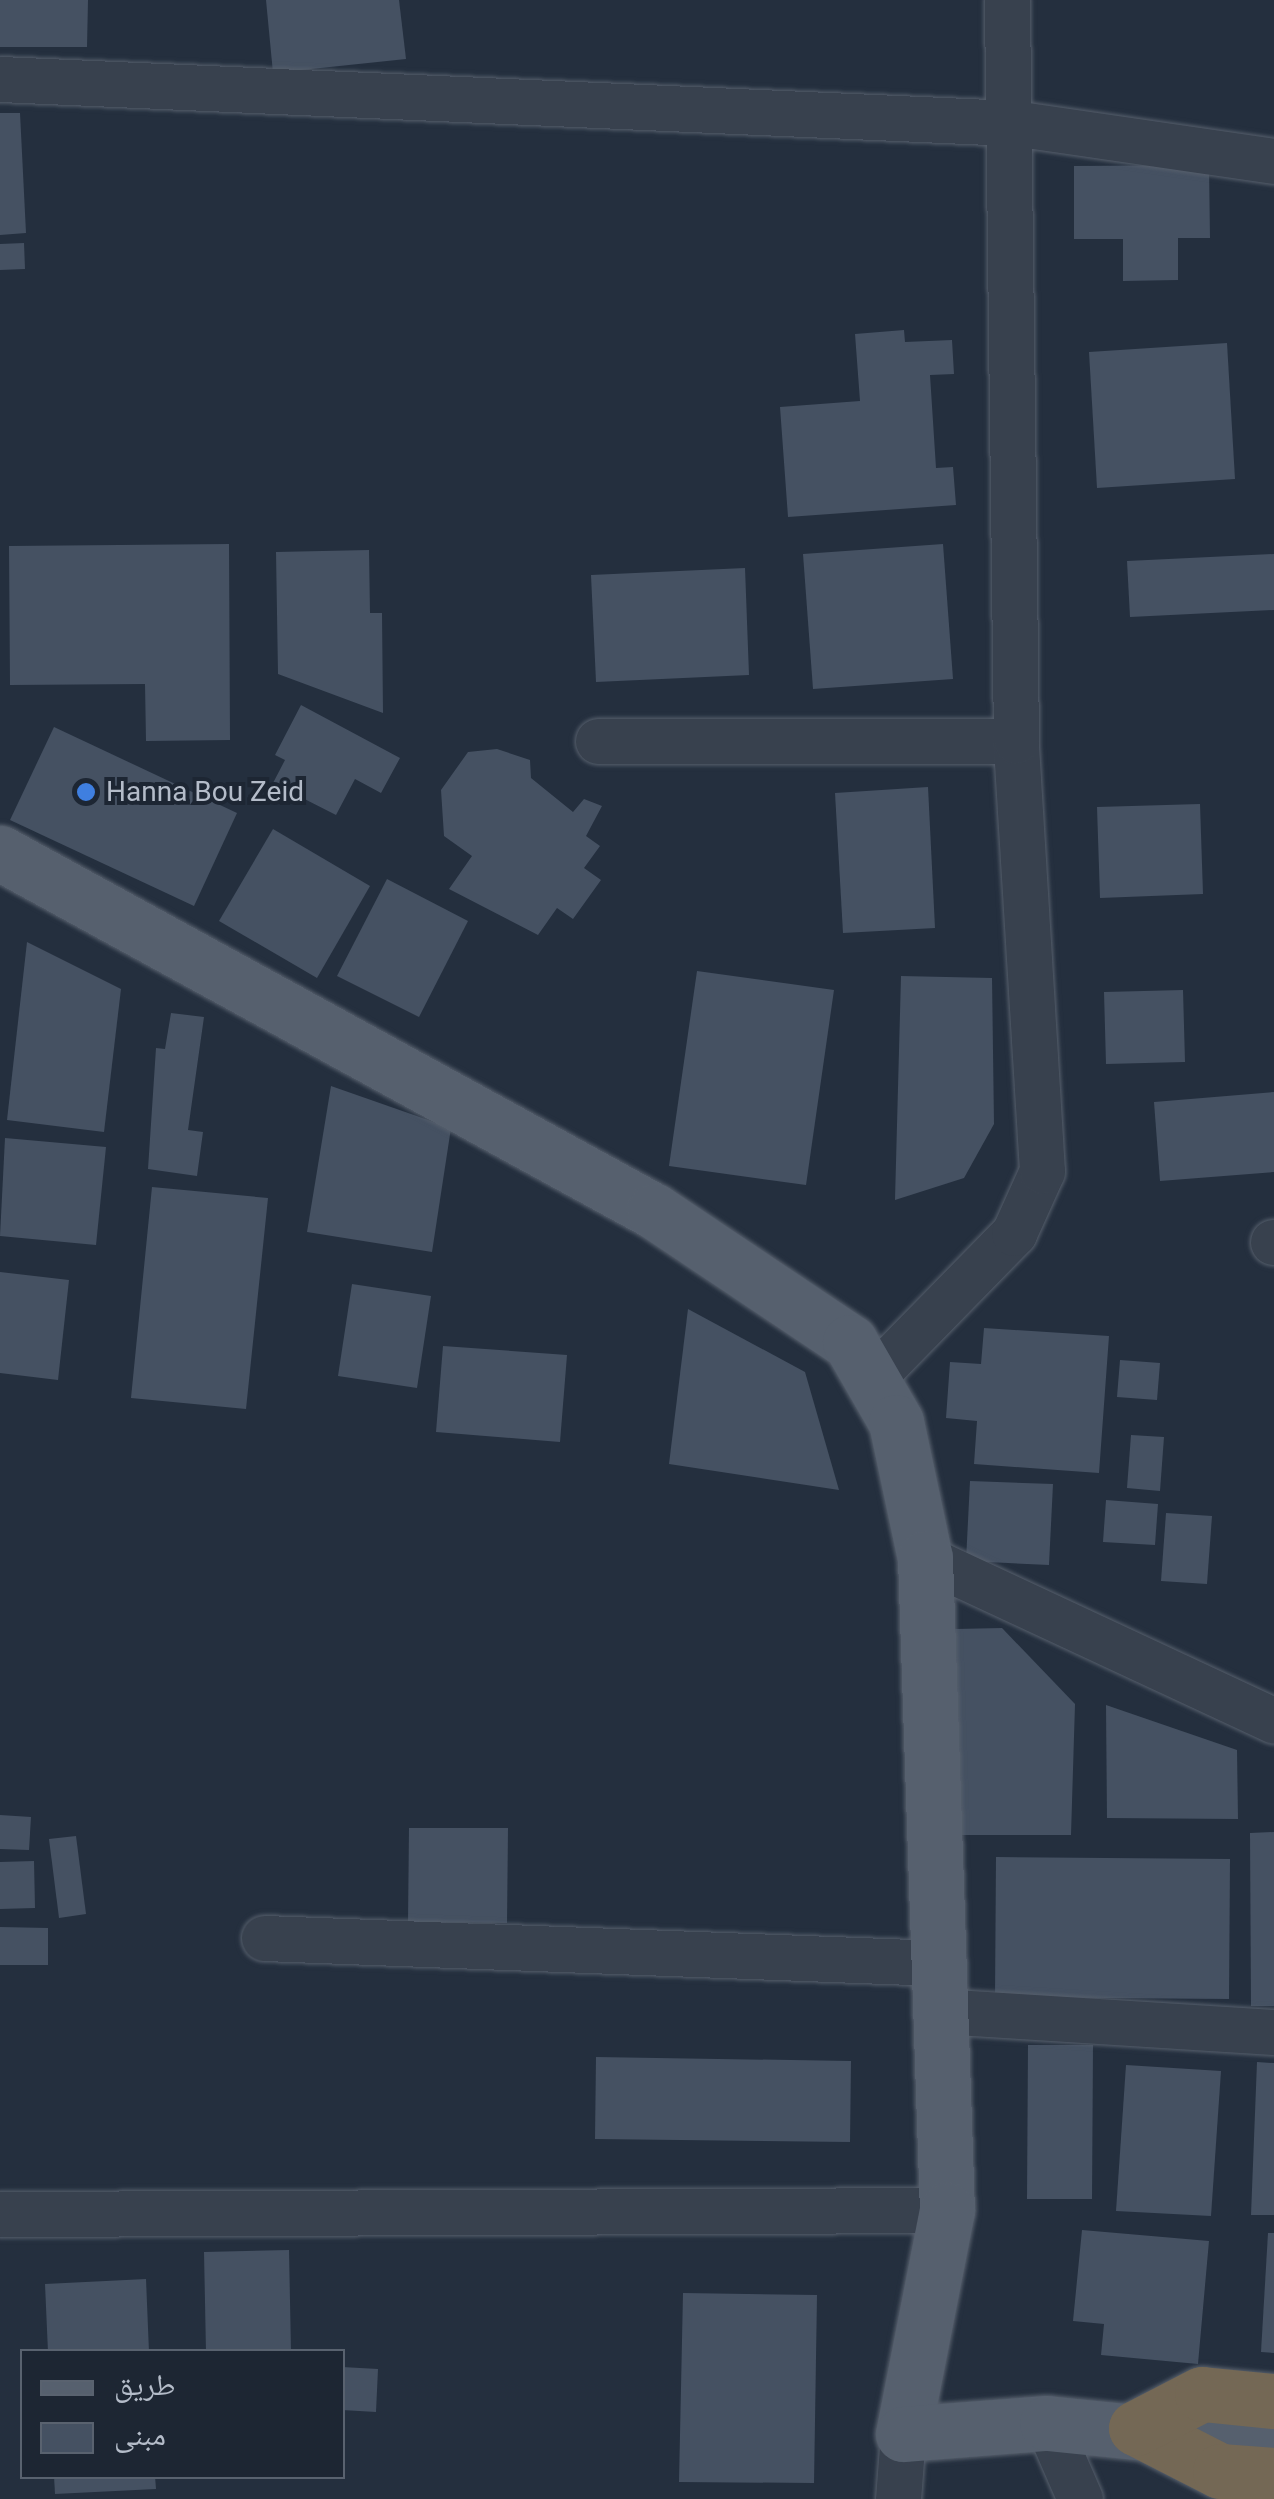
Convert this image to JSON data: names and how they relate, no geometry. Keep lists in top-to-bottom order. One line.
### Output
{"places":["Hanna Bou Zeid"],"legend":["طريق","مبنى"]}
